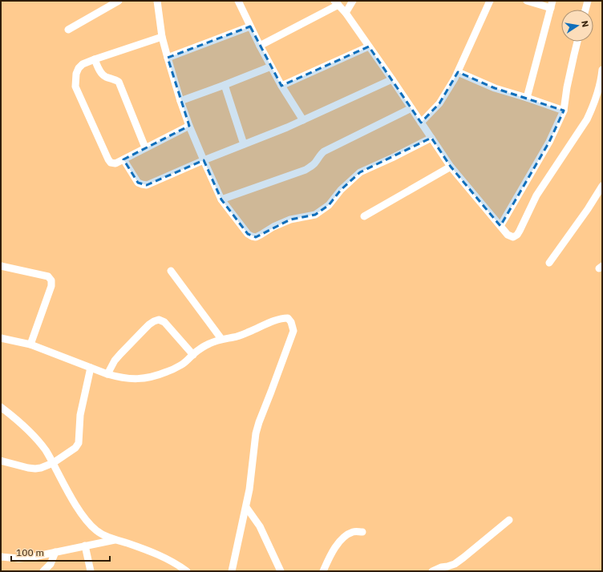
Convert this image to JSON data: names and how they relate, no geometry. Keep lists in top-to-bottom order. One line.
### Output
{"scale_bar":"100 m","north":"right"}
